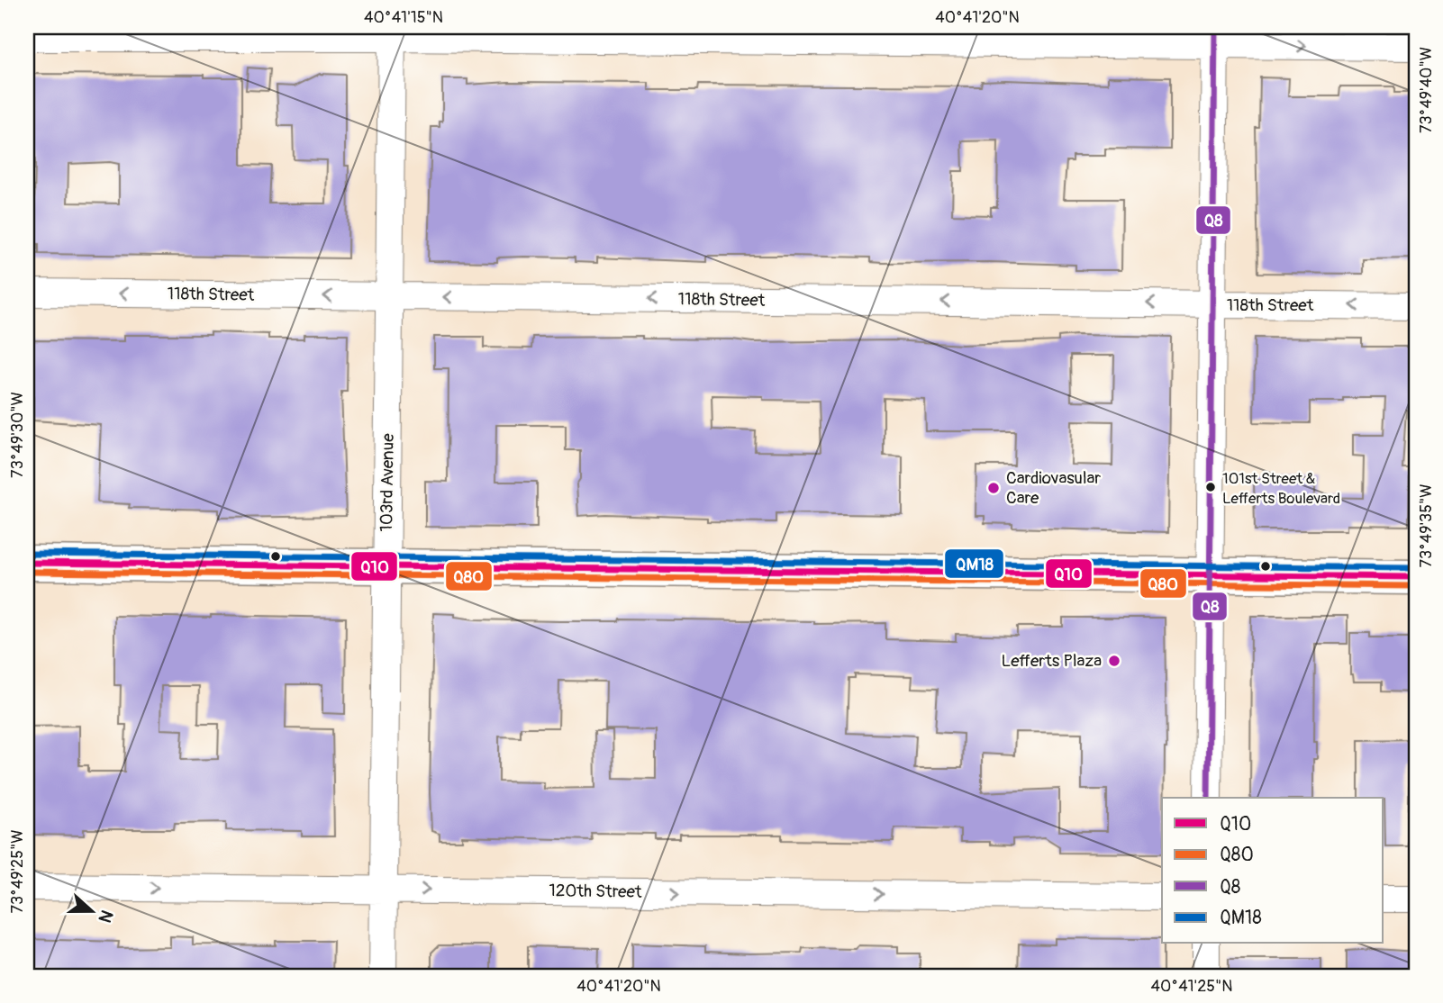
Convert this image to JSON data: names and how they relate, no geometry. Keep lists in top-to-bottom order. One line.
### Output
{"streets":{"street":["118th Street","103rd Avenue","120th Street"]},"crossings":[["118th Street","103rd Avenue"],["103rd Avenue","120th Street"]],"one_way":["118th Street","120th Street"],"places":["101st Street & Lefferts Boulevard","Cardiovasular Care","Lefferts Plaza"],"lines":["transit line Q8","transit line QM18","transit line Q10","transit line Q80"],"legend":["Q10","Q80","Q8","QM18"],"north":"right","coordinates":["40°41'15\"N","40°41'20\"N","73°49'40\"W","73°49'30\"W","73°49'35\"W","73°49'25\"W","40°41'25\"N"]}
